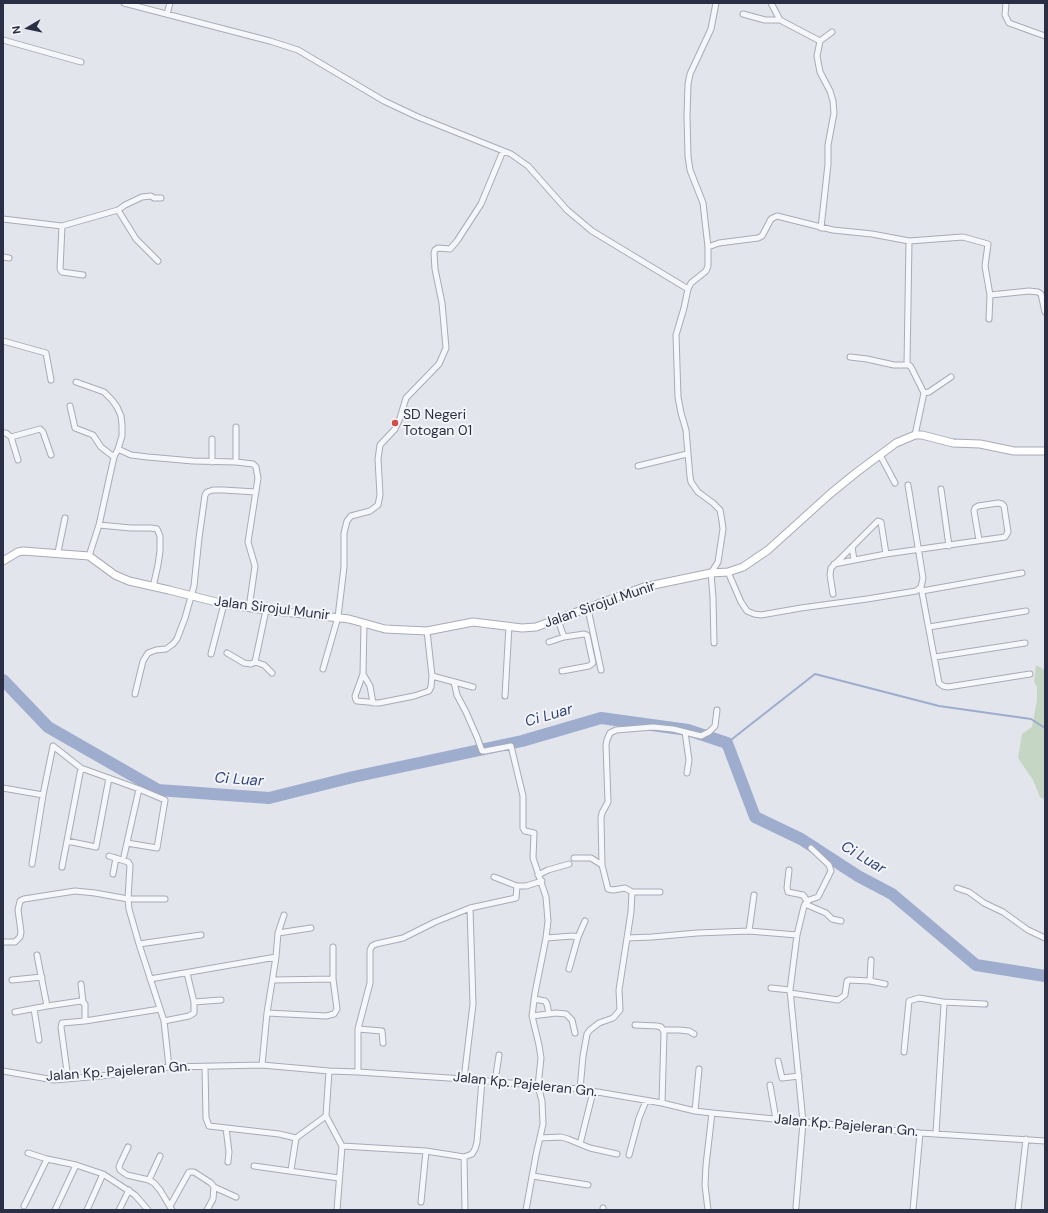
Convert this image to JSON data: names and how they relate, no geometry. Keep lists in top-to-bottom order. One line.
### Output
{"streets":{"street":["Jalan Sirojul Munir","Jalan Kp. Pajeleran Gn."]},"water":["Ci Luar"],"places":["SD Negeri Totogan 01"],"north":"left"}
